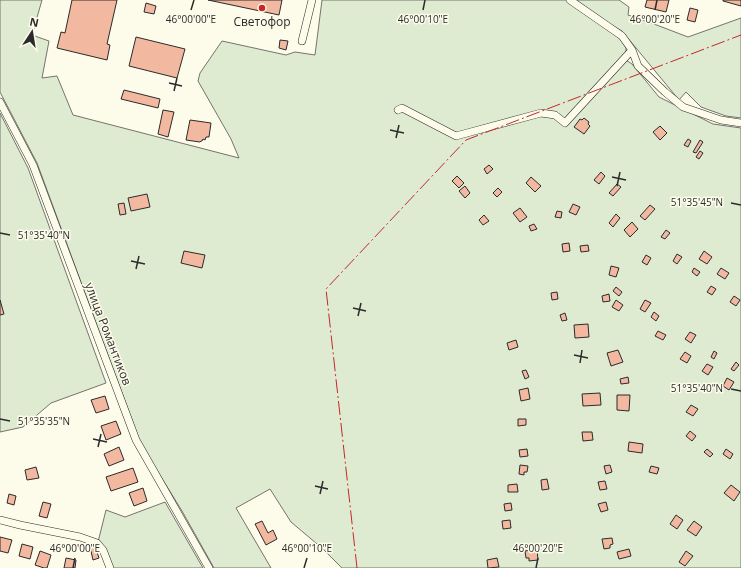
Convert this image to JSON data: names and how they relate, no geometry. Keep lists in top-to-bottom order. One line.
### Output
{"streets":{"street":["улица Романтиков"]},"places":["Светофор"],"north":"top","coordinates":["46°00'00\"E","46°00'10\"E","46°00'20\"E","51°35'45\"N","51°35'40\"N","51°35'35\"N"]}
